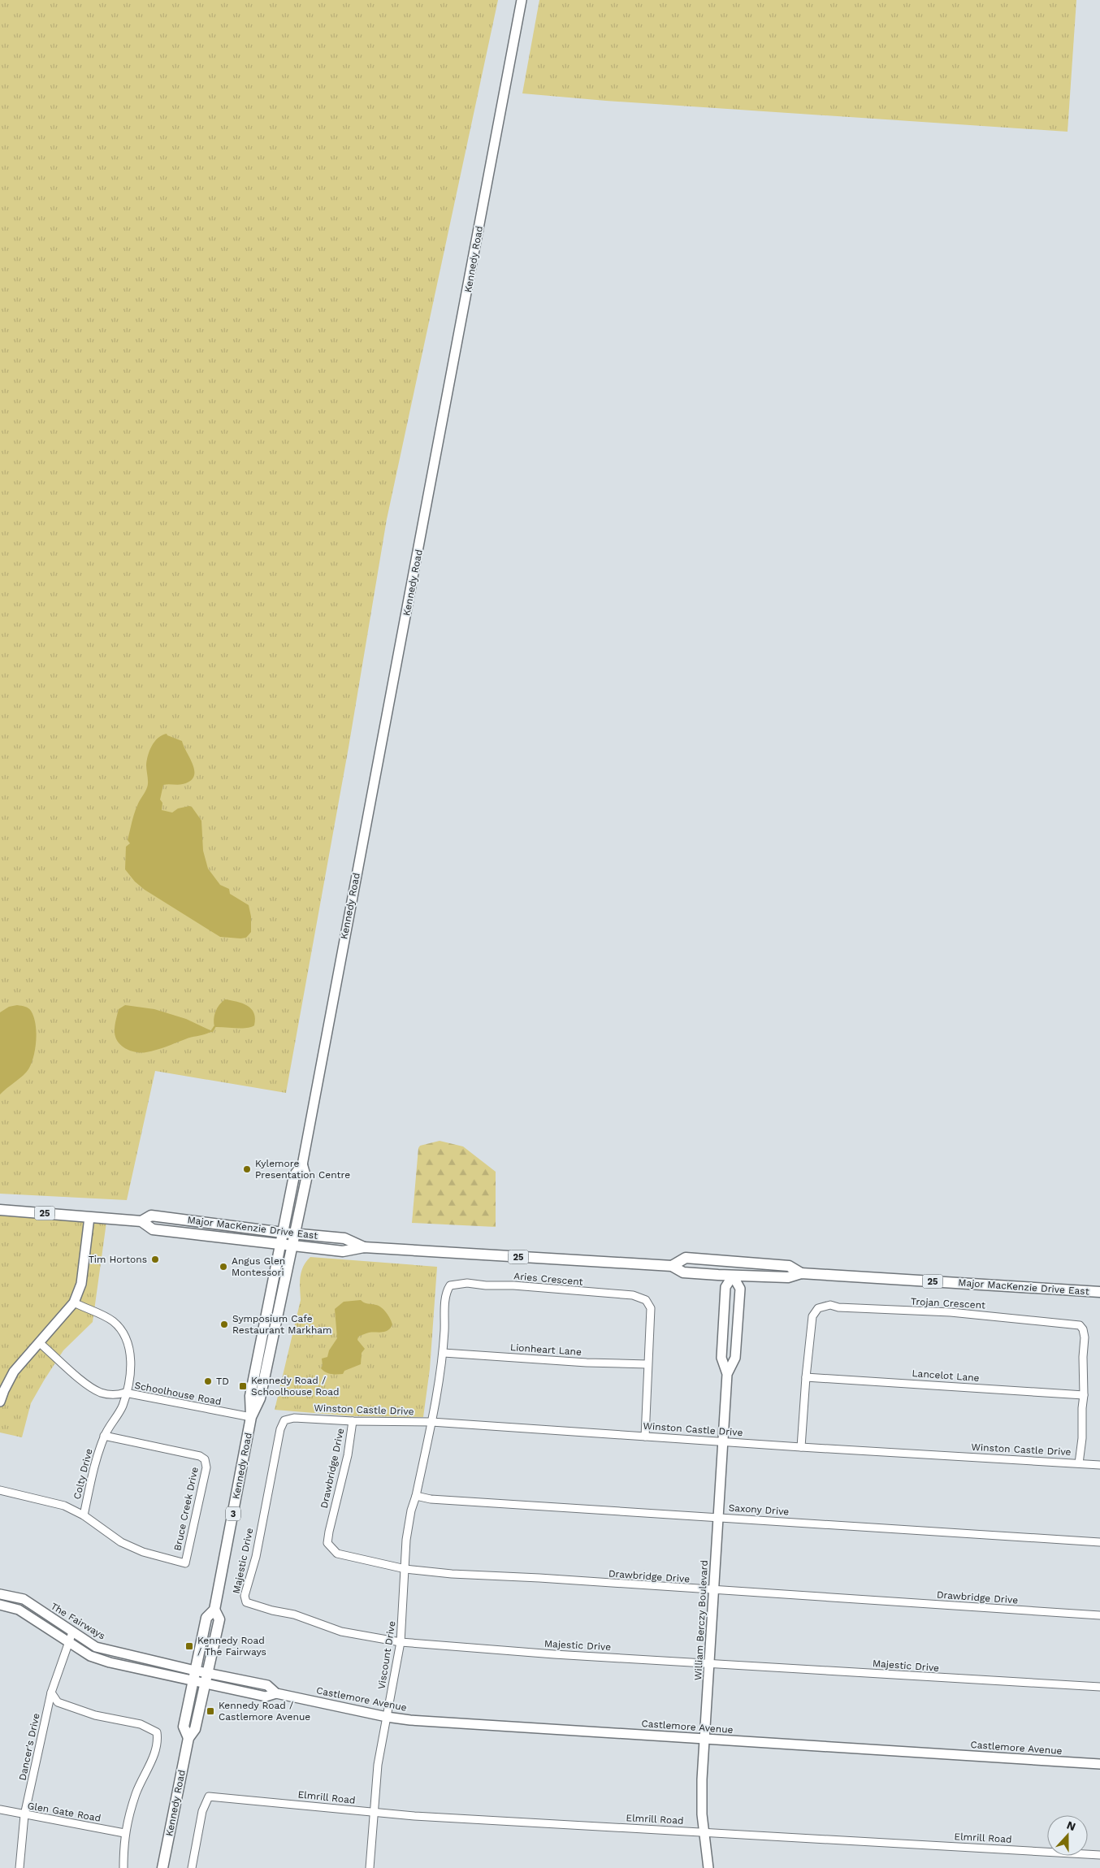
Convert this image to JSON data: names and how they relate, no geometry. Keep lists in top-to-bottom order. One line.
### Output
{"streets":{"main road":["Kennedy Road","25","Major MacKenzie Drive East","3"],"street":["Aries Crescent","Trojan Crescent","Lionheart Lane","Lancelot Lane","Schoolhouse Road","Winston Castle Drive","Drawbridge Drive","Colty Drive","Bruce Creek Drive","Saxony Drive","Majestic Drive","William Berczy Boulevard","The Fairways","Viscount Drive","Castlemore Avenue","Dancer's Drive","Elmrill Road","Glen Gate Road"]},"crossings":[["Kennedy Road","Major MacKenzie Drive East"],["Kennedy Road","Schoolhouse Road"],["Kennedy Road","The Fairways"],["Kennedy Road","Castlemore Avenue"],["Major MacKenzie Drive East","William Berczy Boulevard"],["Aries Crescent","Lionheart Lane"],["Aries Crescent","Winston Castle Drive"],["Aries Crescent","Viscount Drive"],["Trojan Crescent","Lancelot Lane"],["Trojan Crescent","Winston Castle Drive"],["Schoolhouse Road","Colty Drive"],["Winston Castle Drive","Drawbridge Drive"],["Winston Castle Drive","Majestic Drive"],["Winston Castle Drive","William Berczy Boulevard"],["Winston Castle Drive","Viscount Drive"],["Drawbridge Drive","William Berczy Boulevard"],["Drawbridge Drive","Viscount Drive"],["Colty Drive","Bruce Creek Drive"],["Saxony Drive","William Berczy Boulevard"],["Saxony Drive","Viscount Drive"],["Majestic Drive","William Berczy Boulevard"],["Majestic Drive","Viscount Drive"],["William Berczy Boulevard","Castlemore Avenue"],["William Berczy Boulevard","Elmrill Road"],["The Fairways","Castlemore Avenue"],["The Fairways","Dancer's Drive"],["Viscount Drive","Castlemore Avenue"],["Viscount Drive","Elmrill Road"],["Dancer's Drive","Glen Gate Road"]],"places":{"other":["Kylemore Presentation Centre","Tim Hortons","Angus Glen Montessori","Symposium Cafe Restaurant Markham","TD"],"transit":["Kennedy Road / Schoolhouse Road","Kennedy Road / The Fairways","Kennedy Road / Castlemore Avenue"]},"north":"top"}
